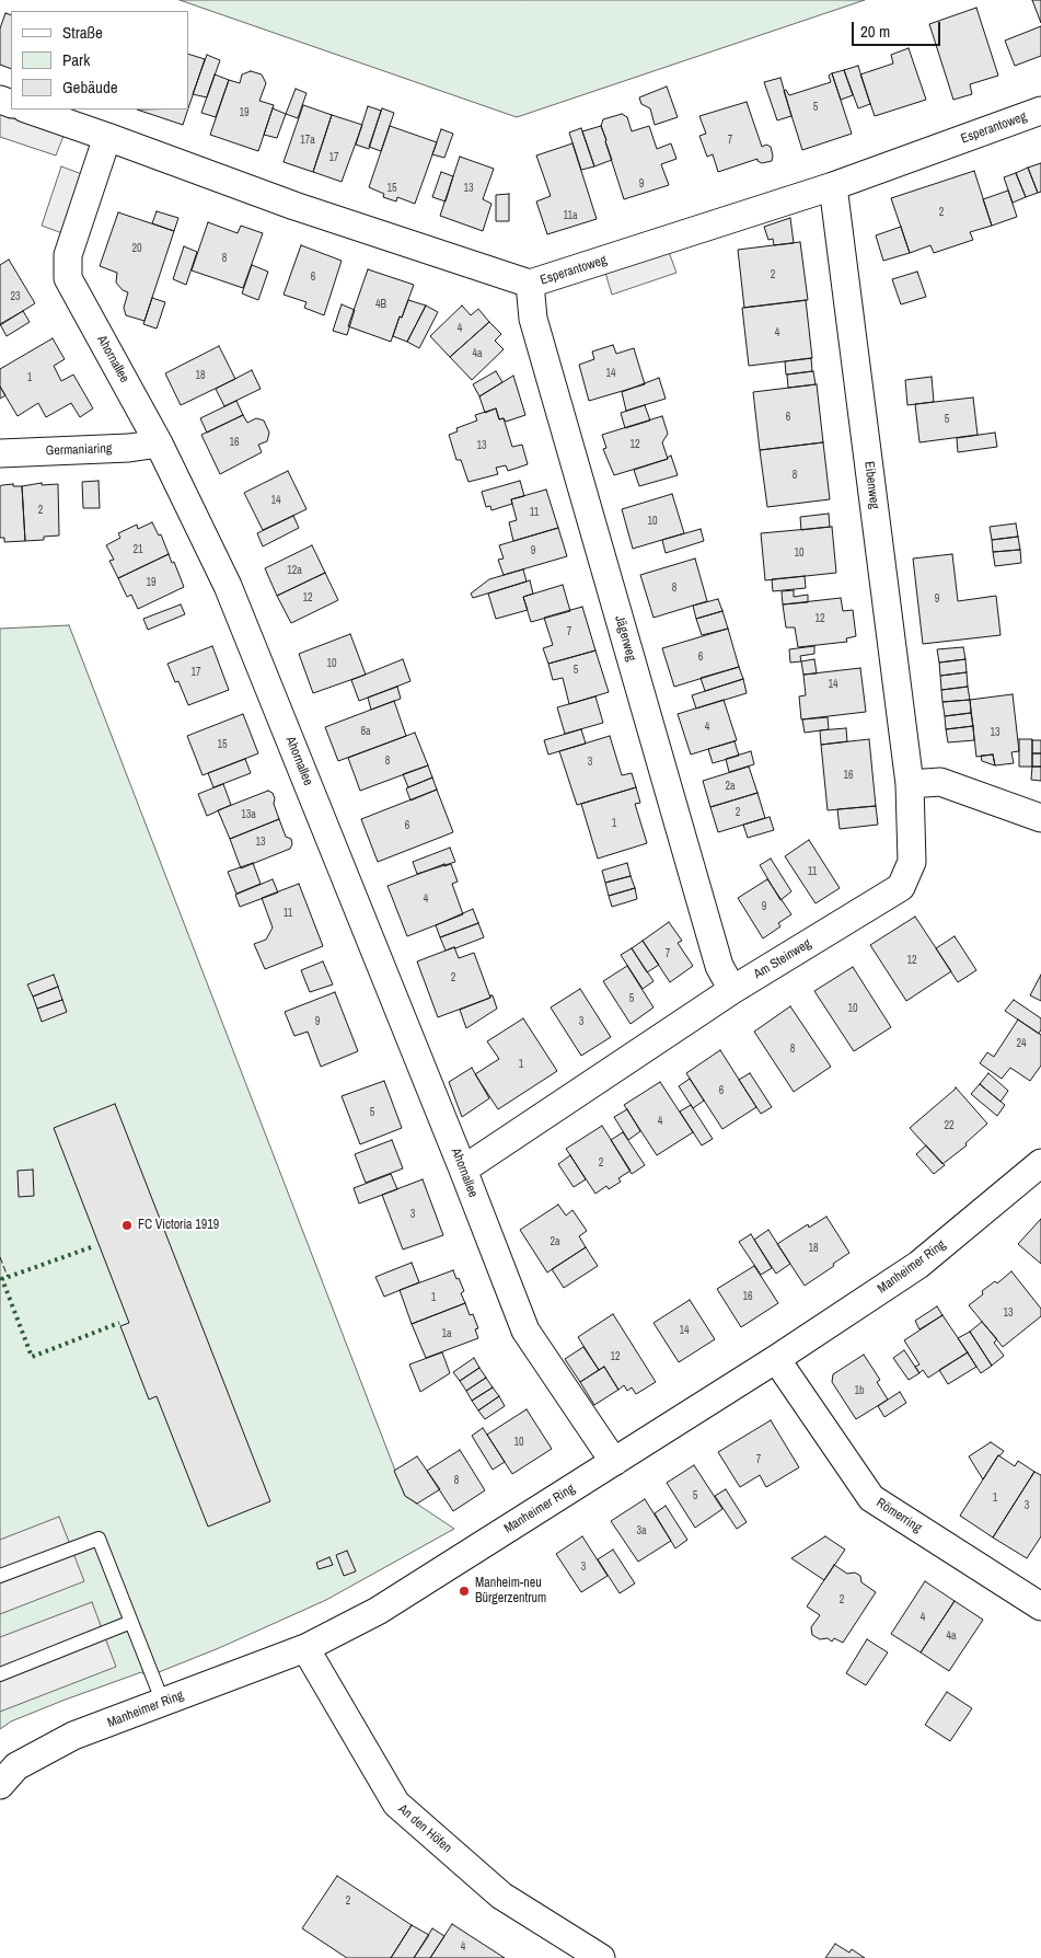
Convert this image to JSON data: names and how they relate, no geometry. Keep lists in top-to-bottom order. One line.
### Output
{"streets":{"street":["Esperantoweg","Ahornallee","Germaniaring","Eibenweg","Jägerweg","Am Steinweg","Manheimer Ring","Römerring","An den Höfen"]},"crossings":[["Esperantoweg","Ahornallee"],["Esperantoweg","Eibenweg"],["Esperantoweg","Jägerweg"],["Ahornallee","Germaniaring"],["Ahornallee","Am Steinweg"],["Ahornallee","Manheimer Ring"],["Eibenweg","Am Steinweg"],["Jägerweg","Am Steinweg"],["Manheimer Ring","Römerring"],["Manheimer Ring","An den Höfen"]],"places":["FC Victoria 1919","Manheim-neu Bürgerzentrum"],"house_numbers":["5","19","17a","7","17","9","15","13","2","11a","20","8","2","6","23","4B","4","4","4a","14","18","1","6","5","16","12","13","8","14","2","11","10","21","9","10","12a","19","8","12","9","12","7","6","10","5","17","14","4","8a","13","15","8","3","16","2a","2","13a","1","6","13","11","4","9","11","7","12","2","5","10","9","3","24","8","1","6","5","4","22","2","3","2a","18","16","1","13","14","1a","12","1b","10","7","8","5","1","3","3a","3","2","4","4a","2","4"],"legend":["Straße","Park","Gebäude"],"scale_bar":"20 m"}
